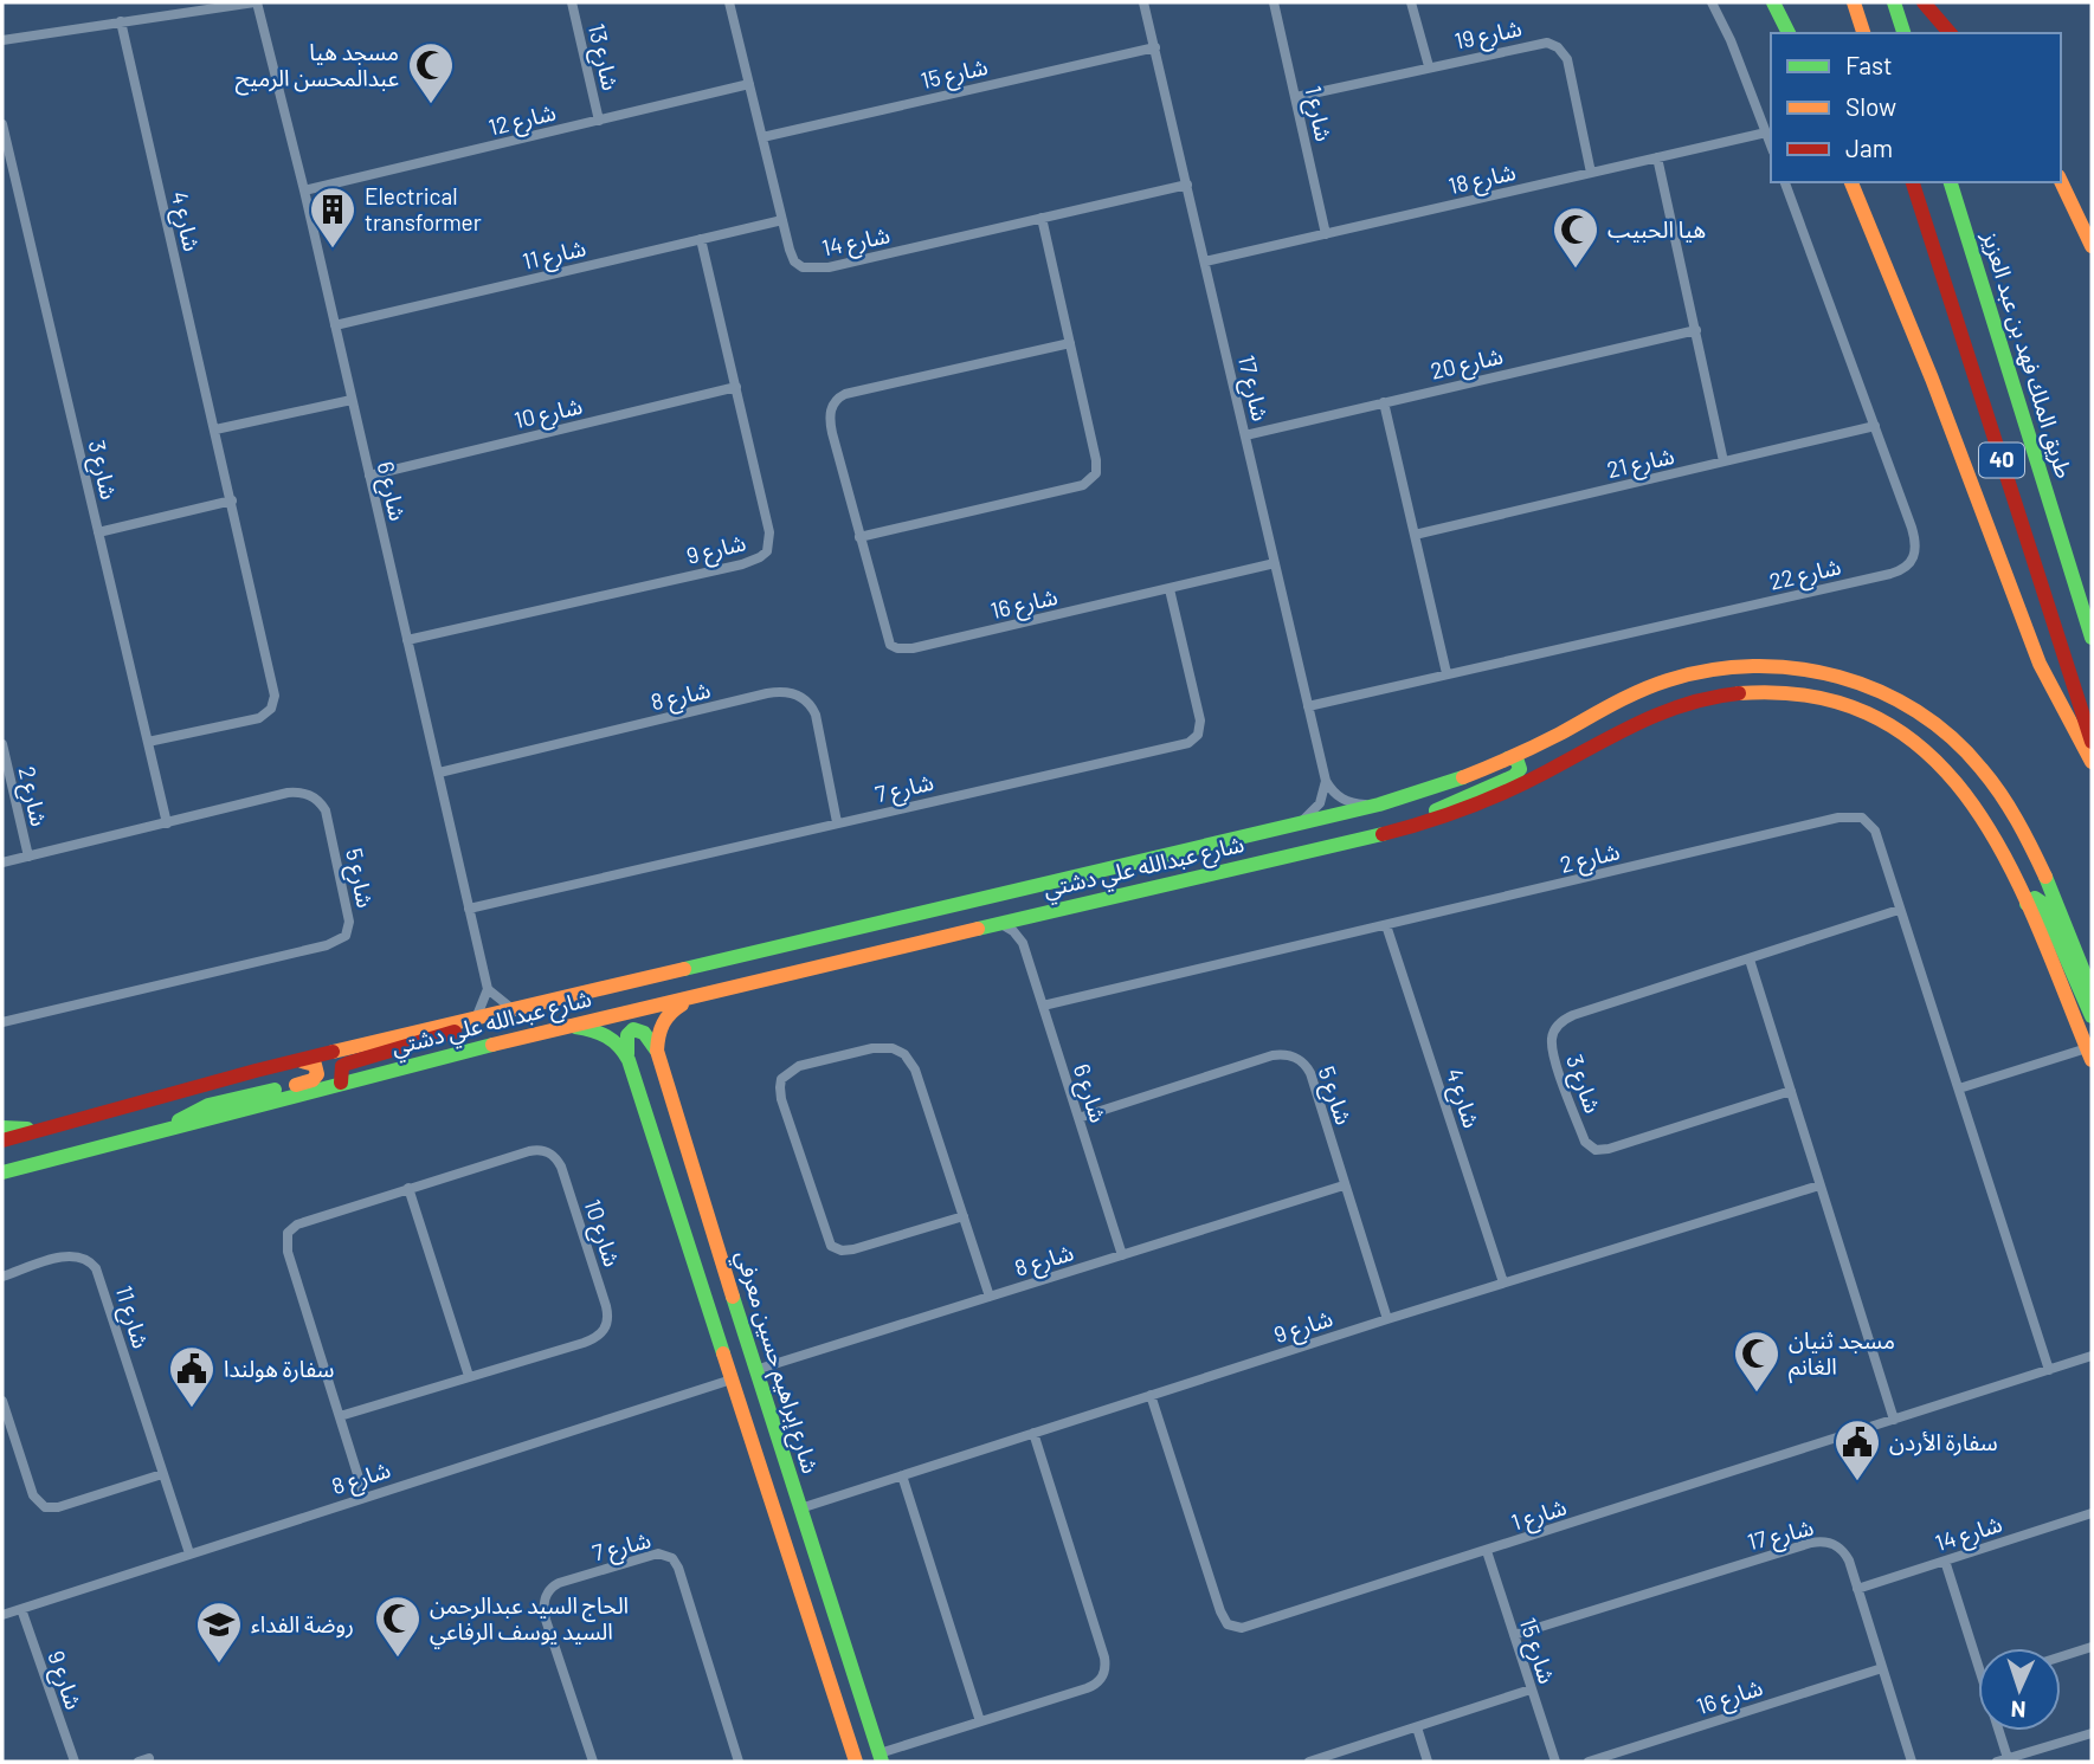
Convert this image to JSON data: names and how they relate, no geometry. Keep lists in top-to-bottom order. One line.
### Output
{"streets":{"main road":["طريق الملك فهد بن عبد العزيز","40","شارع عبدالله علي دشتي","شارع إبراهيم حسين معرفي"],"street":["شارع 19","شارع 13","شارع 15","شارع 1","شارع 12","شارع 18","شارع 4","شارع 14","شارع 11","شارع 20","شارع 17","شارع 10","شارع 21","شارع 3","شارع 6","شارع 9","شارع 22","شارع 16","شارع 8","شارع 7","شارع 2","شارع 5"]},"crossings":[["شارع 19","شارع 1"],["شارع 19","شارع 18"],["شارع 13","شارع 12"],["شارع 15","شارع 1"],["شارع 15","شارع 14"],["شارع 15","شارع 17"],["شارع 1","شارع 18"],["شارع 1","شارع 9"],["شارع 1","شارع 2"],["شارع 12","شارع 14"],["شارع 12","شارع 6"],["شارع 18","شارع 17"],["شارع 4","شارع 3"],["شارع 4","شارع 9"],["شارع 4","شارع 2"],["شارع 14","شارع 11"],["شارع 14","شارع 17"],["شارع 11","شارع 6"],["شارع 11","شارع 9"],["شارع 11","شارع 8"],["شارع 20","شارع 17"],["شارع 17","شارع 22"],["شارع 17","شارع 16"],["شارع 10","شارع 6"],["شارع 10","شارع 9"],["شارع 10","شارع 8"],["شارع 21","شارع 22"],["شارع 3","شارع 2"],["شارع 3","شارع 5"],["شارع 6","شارع 9"],["شارع 6","شارع 8"],["شارع 6","شارع 7"],["شارع 6","شارع 2"],["شارع 6","شارع 5"],["شارع 9","شارع 8"],["شارع 9","شارع 5"],["شارع 9","شارع إبراهيم حسين معرفي"],["شارع 16","شارع 7"],["شارع 8","شارع 7"],["شارع 8","شارع 5"],["شارع 8","شارع إبراهيم حسين معرفي"],["شارع 2","شارع 5"],["شارع عبدالله علي دشتي","شارع إبراهيم حسين معرفي"]],"places":{"mosque":["مسجد هيا عبدالمحسن الرميح","هيا الحبيب","مسجد ثنيان الغانم","الحاج السيد عبدالرحمن السيد يوسف الرفاعي"],"building":["Electrical transformer"],"public building":["سفارة هولندا","سفارة الأردن"],"school or university":["روضة الفداء"]},"legend":["Fast","Slow","Jam"],"north":"bottom"}
